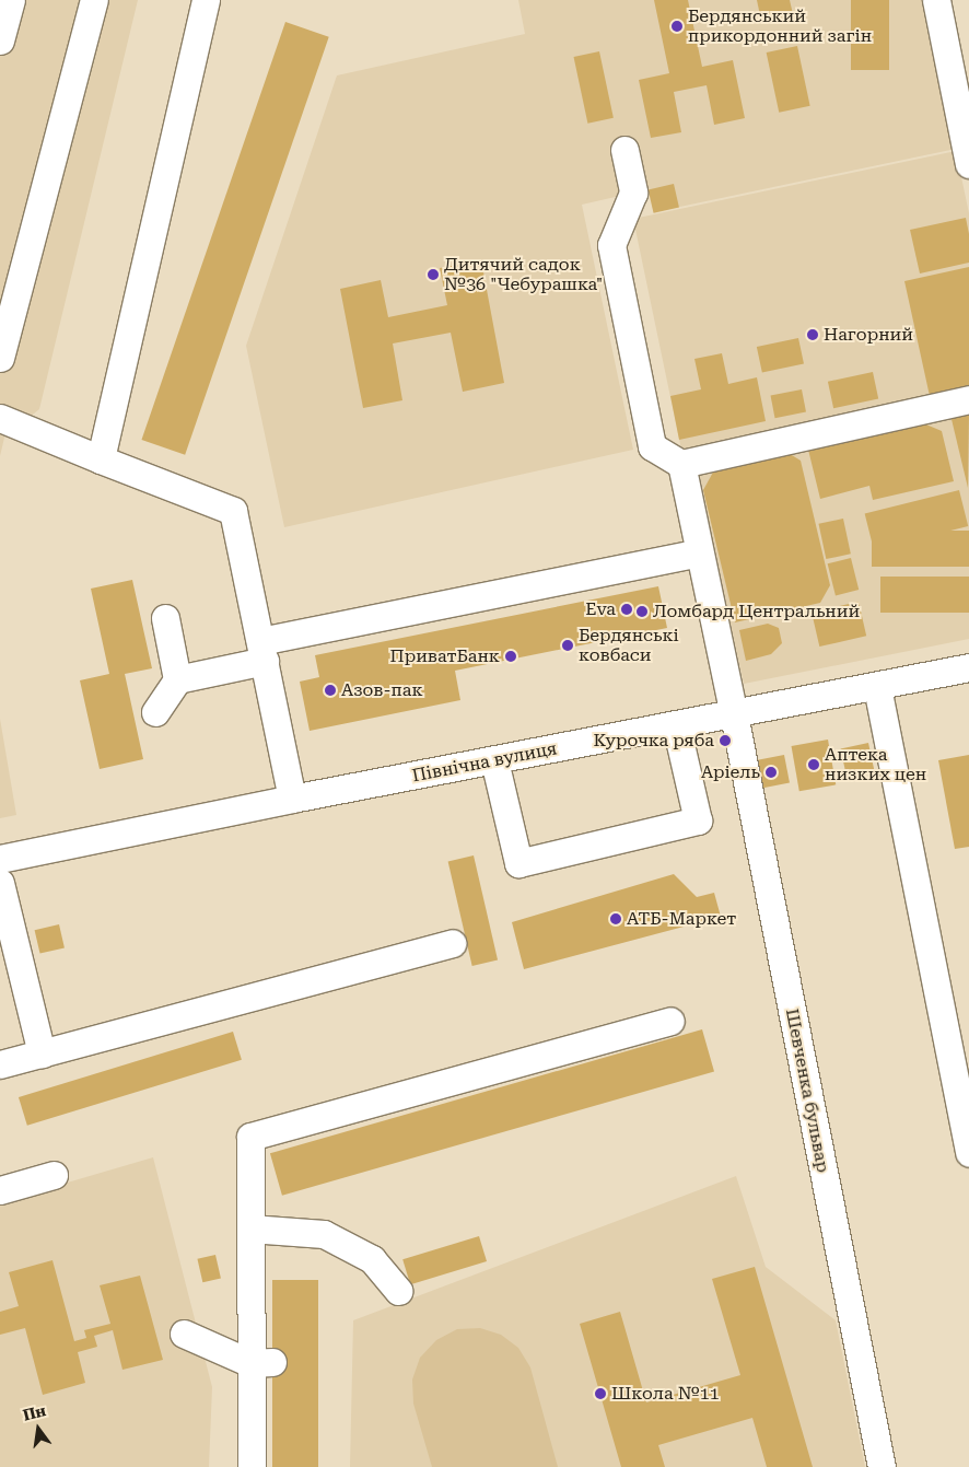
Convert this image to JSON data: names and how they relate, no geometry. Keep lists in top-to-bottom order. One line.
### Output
{"streets":{"street":["Північна вулиця","Шевченка бульвар"]},"crossings":[["Північна вулиця","Шевченка бульвар"]],"places":["Бердянський прикордонний загін","Дитячий садок №36 \"Чебурашка\"","Нагорний","Eva","Ломбард Центральний","Бердянські ковбаси","ПриватБанк","Азов-пак","Курочка ряба","Аптека низких цен","Аріель","АТБ-Маркет","Школа №11"],"north":"top"}
